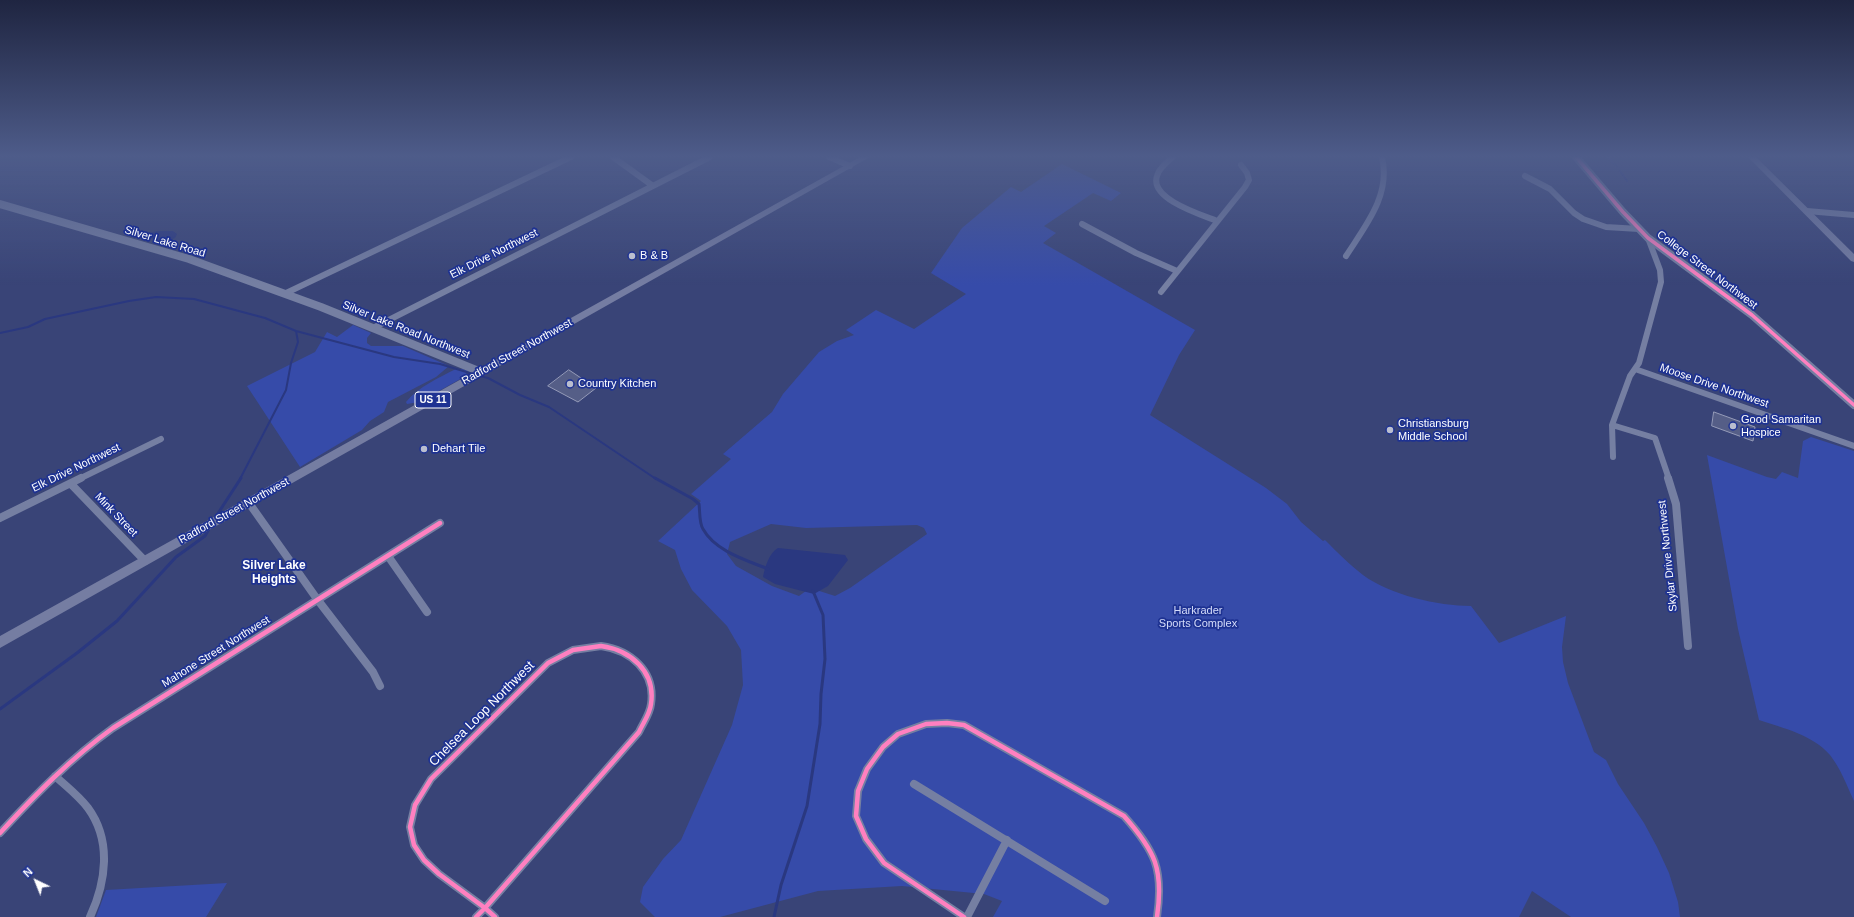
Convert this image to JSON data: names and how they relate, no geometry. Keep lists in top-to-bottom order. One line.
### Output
{"streets":{"main road":["Radford Street Northwest","US 11"],"street":["Silver Lake Road","Elk Drive Northwest","College Street Northwest","Silver Lake Road Northwest","Moose Drive Northwest","Mink Street","Skylar Drive Northwest","Mahone Street Northwest","Chelsea Loop Northwest"]},"crossings":[["Silver Lake Road","Silver Lake Road Northwest"],["Elk Drive Northwest","Silver Lake Road Northwest"],["Elk Drive Northwest","Mink Street"],["Silver Lake Road Northwest","Radford Street Northwest"],["Radford Street Northwest","Mink Street"]],"districts":["Silver Lake Heights"],"parks":["Harkrader Sports Complex"],"places":["B & B","Country Kitchen","Good Samaritan Hospice","Christiansburg Middle School","Dehart Tile"],"north":"top left"}
